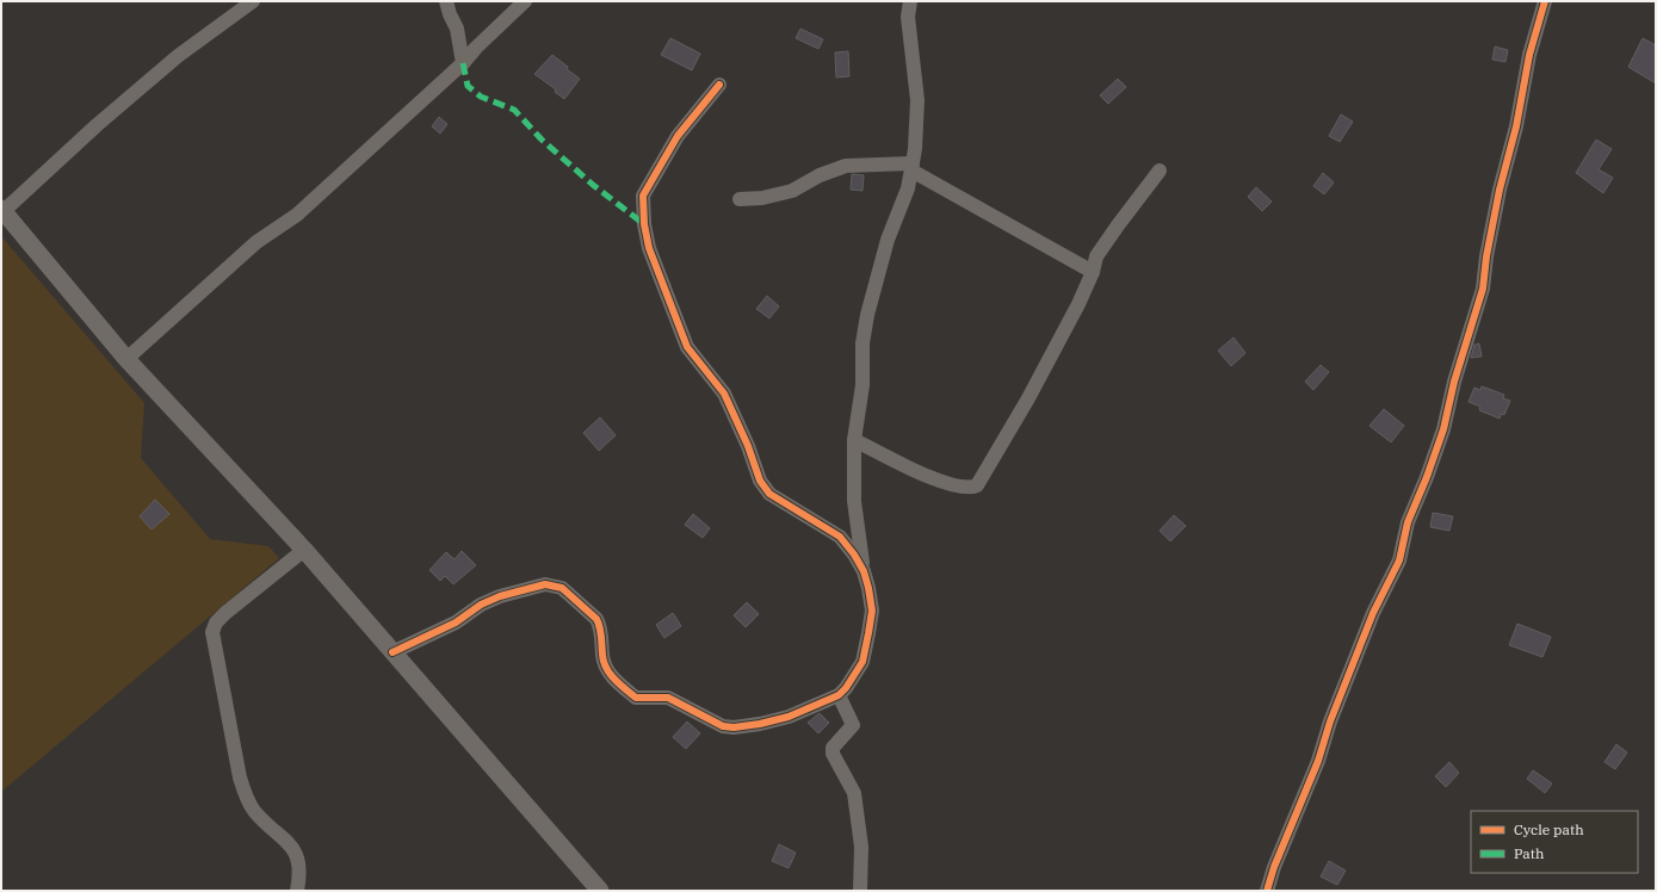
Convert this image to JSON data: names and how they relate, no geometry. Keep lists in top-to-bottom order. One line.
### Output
{"legend":["Cycle path","Path"]}
